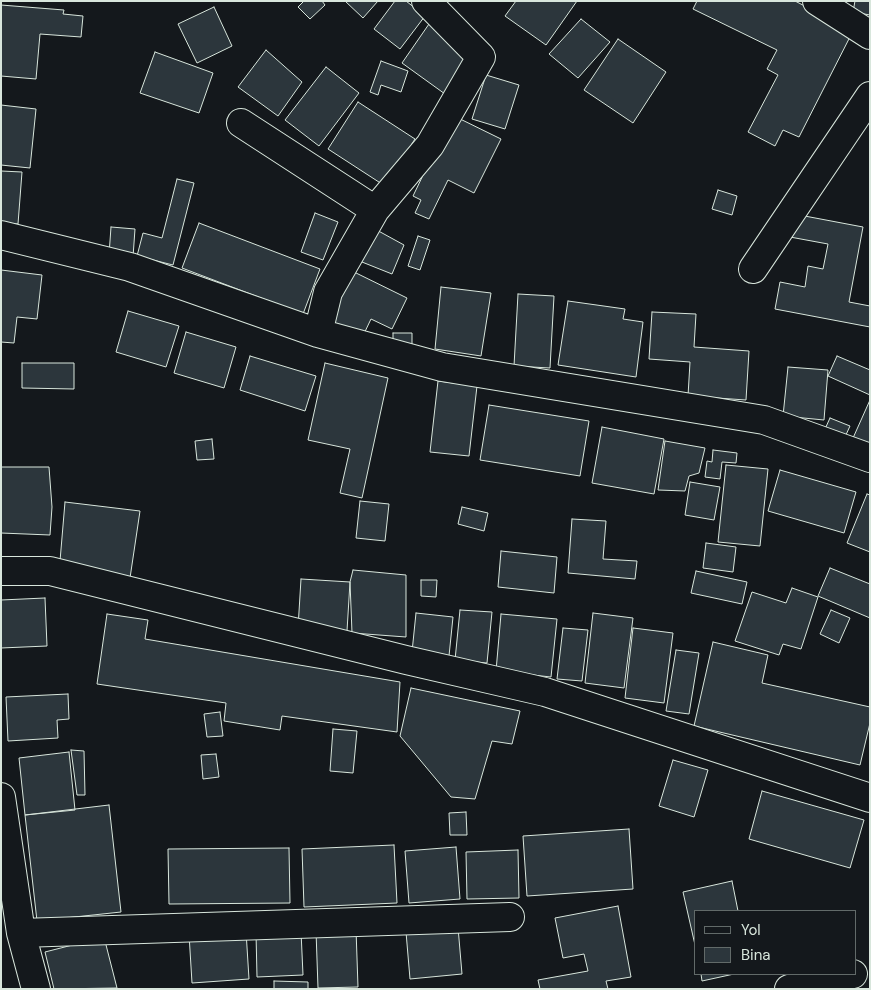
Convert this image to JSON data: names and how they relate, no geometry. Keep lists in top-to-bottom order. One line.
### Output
{"legend":["Yol","Bina"]}
